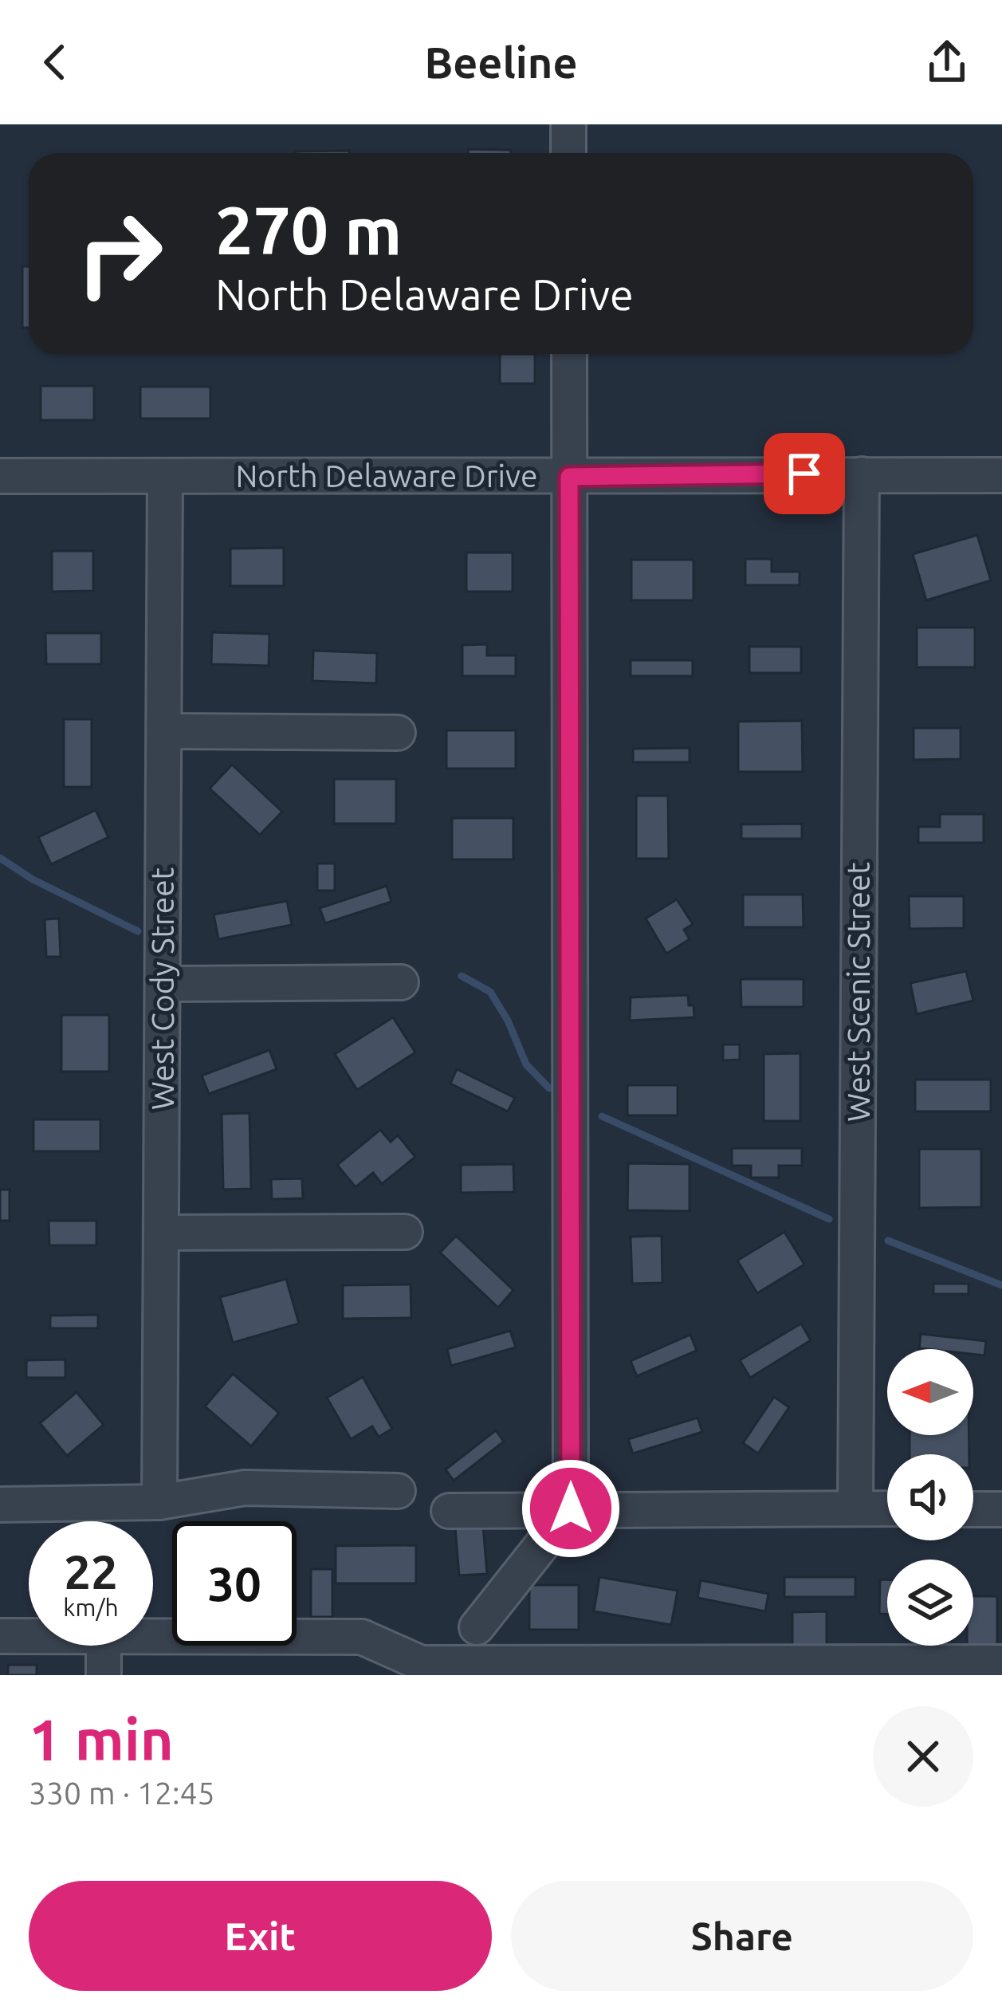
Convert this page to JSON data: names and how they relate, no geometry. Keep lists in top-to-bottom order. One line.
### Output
{"streets":{"street":["North Delaware Drive","West Cody Street","West Scenic Street"]},"crossings":[["North Delaware Drive","West Cody Street"],["North Delaware Drive","West Scenic Street"]],"north":"left","page":{"header":"Beeline","turn":["270 m","North Delaware Drive"],"speed":"22 km/h","limit":"30","heading":["1 min","330 m · 12:45"],"buttons":["Exit","Share"]}}
